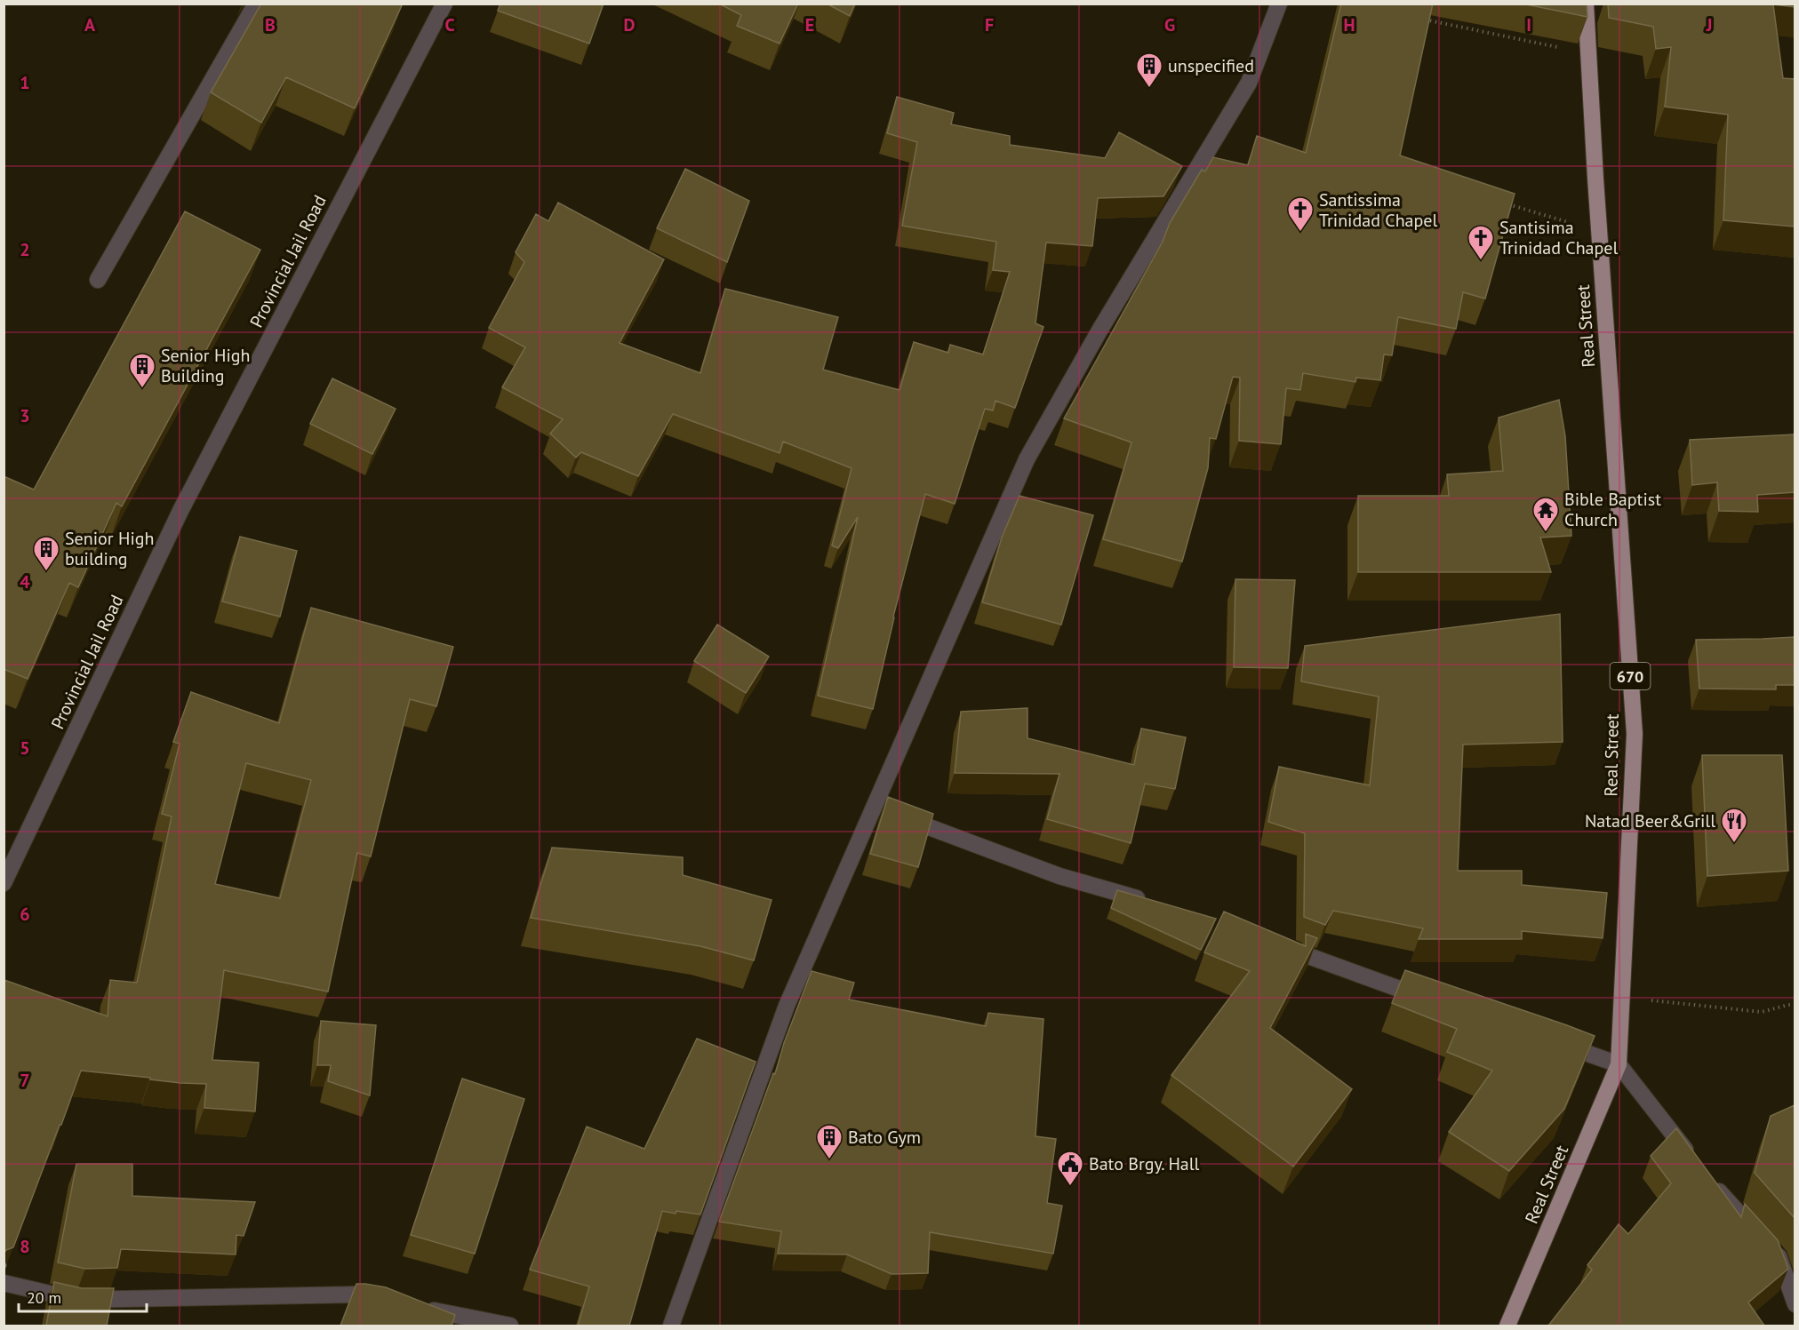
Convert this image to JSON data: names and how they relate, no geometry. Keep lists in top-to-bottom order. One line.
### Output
{"streets":{"main road":["Real Street","670"],"street":["Provincial Jail Road"]},"places":{"building":["unspecified","Senior High Building","Senior High building","Bato Gym"],"church":["Santissima Trinidad Chapel","Santisima Trinidad Chapel"],"temple":["Bible Baptist Church"],"restaurant":["Natad Beer&Grill"],"public building":["Bato Brgy. Hall"]},"scale_bar":"20 m","grid":{"columns":["A","B","C","D","E","F","G","H","I","J"],"rows":["1","2","3","4","5","6","7","8"]}}
